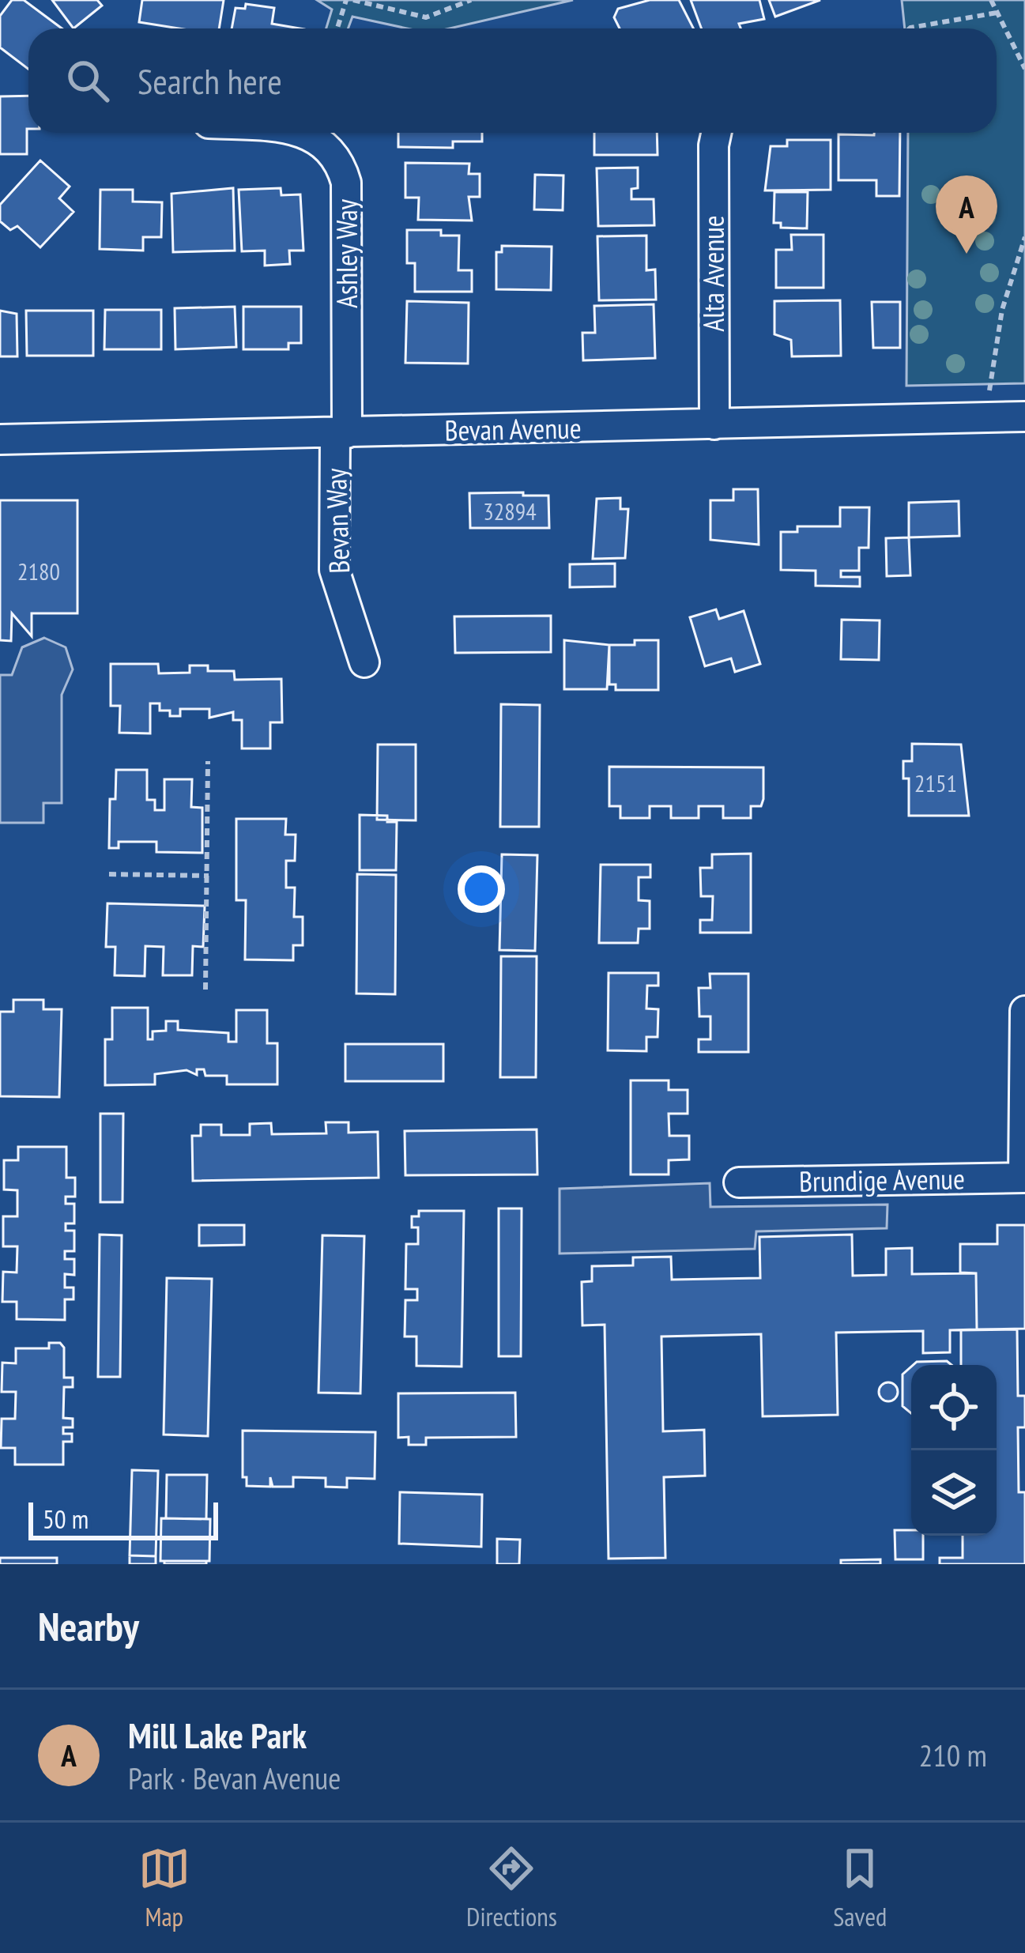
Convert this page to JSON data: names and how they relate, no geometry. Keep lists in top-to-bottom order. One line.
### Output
{"streets":{"street":["Ashley Way","Alta Avenue","Bevan Avenue","Bevan Way","Brundige Avenue"]},"crossings":[["Ashley Way","Bevan Avenue"],["Ashley Way","Bevan Way"],["Alta Avenue","Bevan Avenue"],["Bevan Avenue","Bevan Way"]],"house_numbers":["32894","2180","2151"],"scale_bar":"50 m","page":{"search":"Search here","pins":"A","scale":"50 m","heading":"Nearby","list":[{"mark":"A","name":"Mill Lake Park","note":"Park · Bevan Avenue","value":"210 m"}],"nav":["Map","Directions","Saved"]}}
